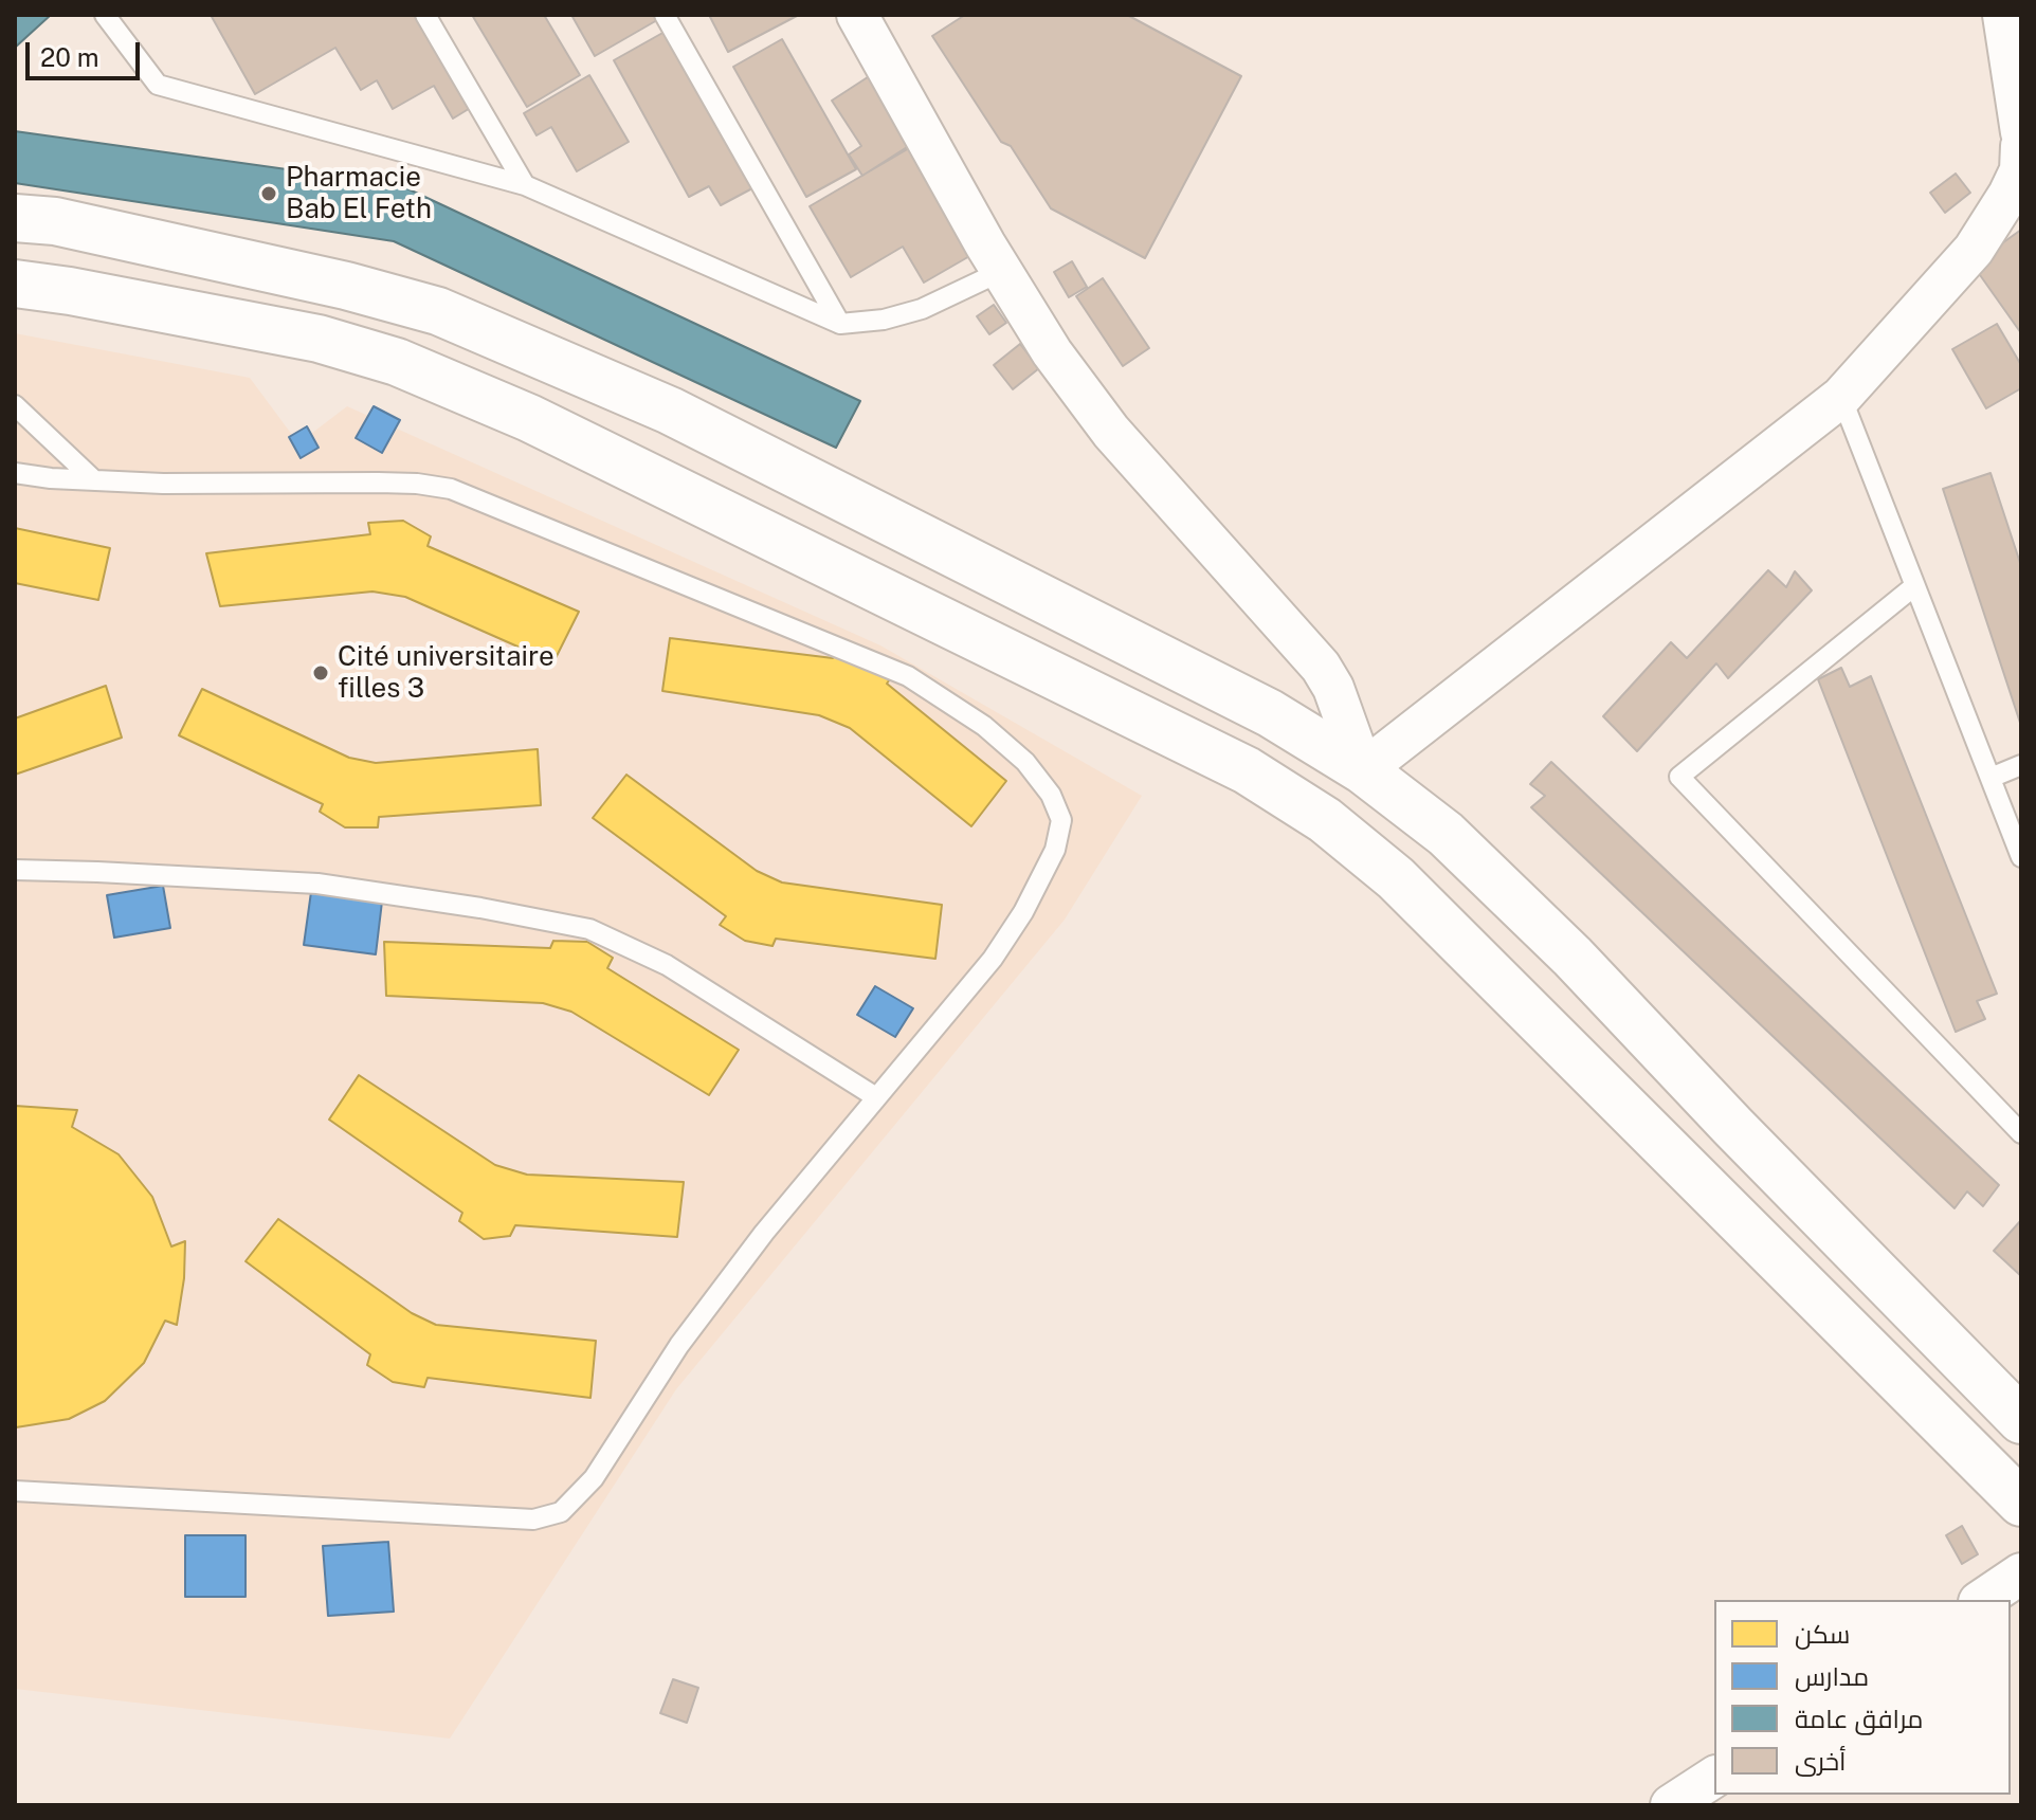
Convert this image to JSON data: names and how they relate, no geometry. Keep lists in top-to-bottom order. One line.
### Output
{"places":["Pharmacie Bab El Feth","Cité universitaire filles 3"],"legend":["سكن","مدارس","مرافق عامة","أخرى"],"scale_bar":"20 m"}
